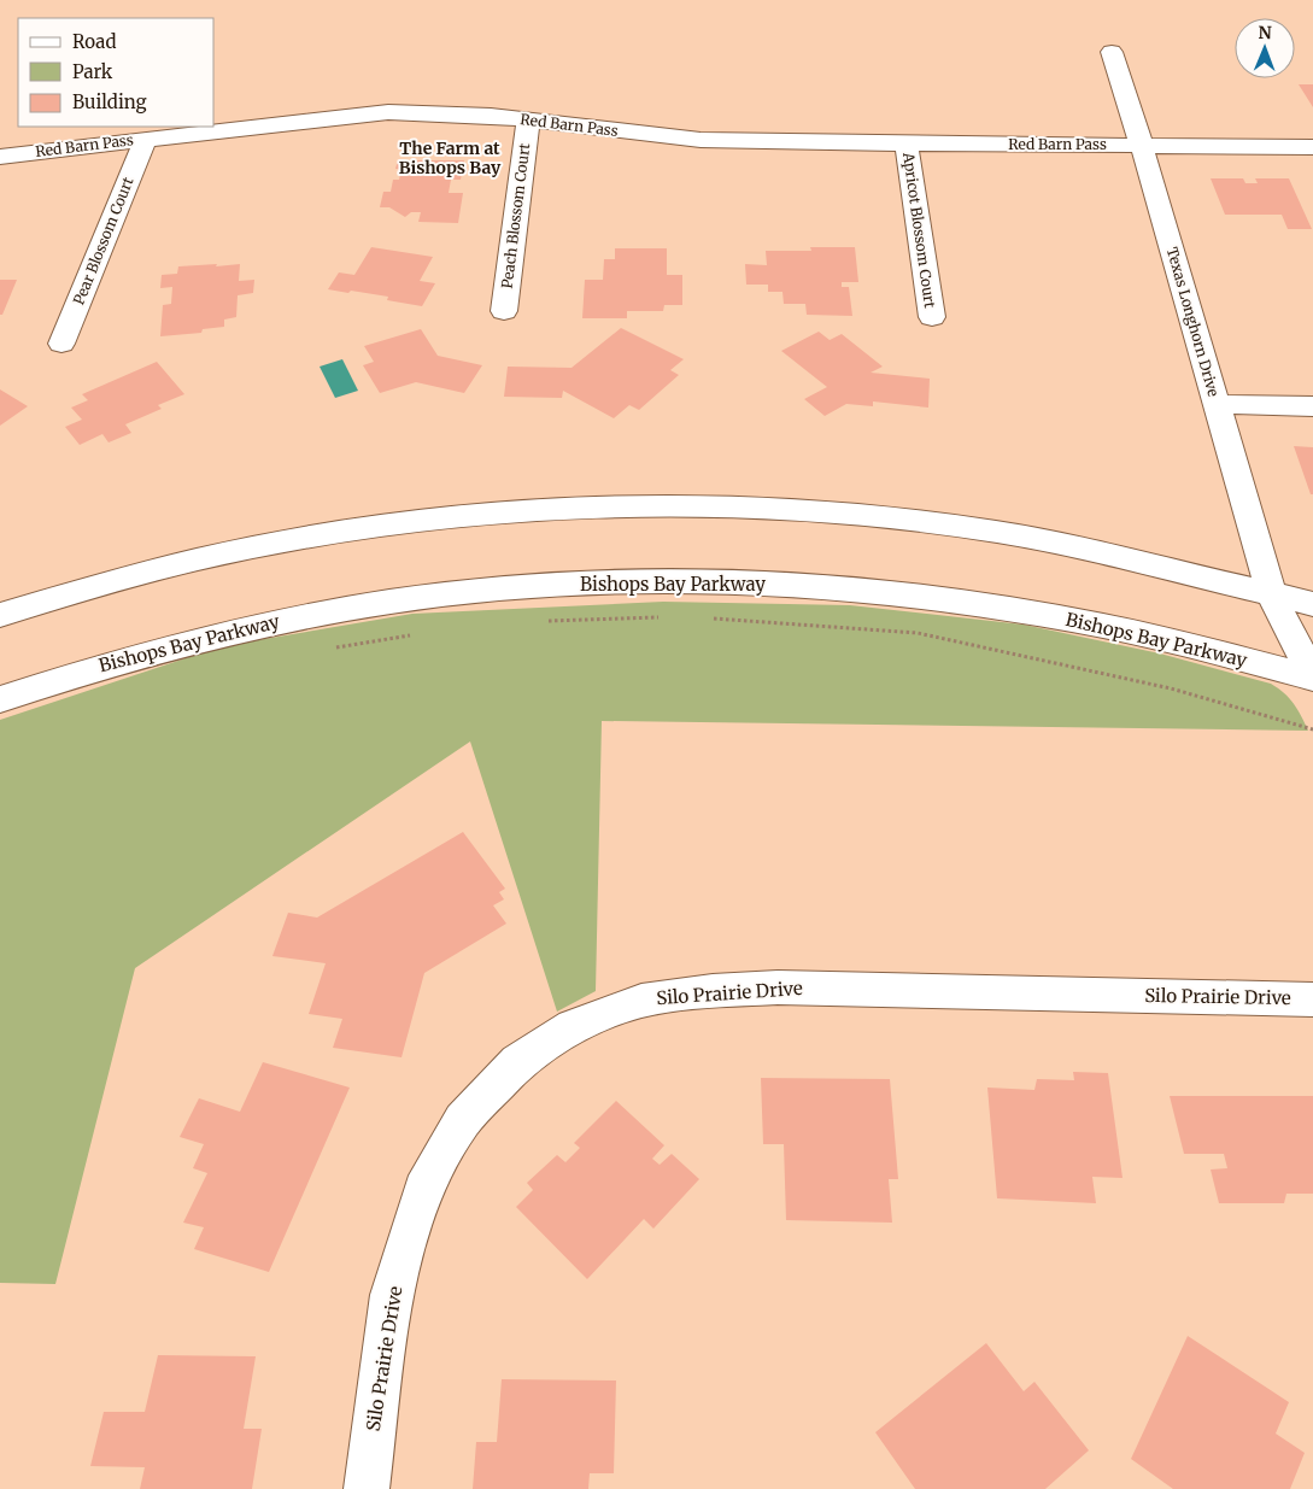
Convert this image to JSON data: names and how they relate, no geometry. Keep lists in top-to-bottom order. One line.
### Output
{"streets":{"street":["Red Barn Pass","Peach Blossom Court","Apricot Blossom Court","Pear Blossom Court","Texas Longhorn Drive","Bishops Bay Parkway","Silo Prairie Drive"]},"crossings":[["Red Barn Pass","Peach Blossom Court"],["Red Barn Pass","Apricot Blossom Court"],["Red Barn Pass","Pear Blossom Court"],["Red Barn Pass","Texas Longhorn Drive"],["Texas Longhorn Drive","Bishops Bay Parkway"]],"districts":["The Farm at Bishops Bay"],"legend":["Road","Park","Building"],"north":"top"}
